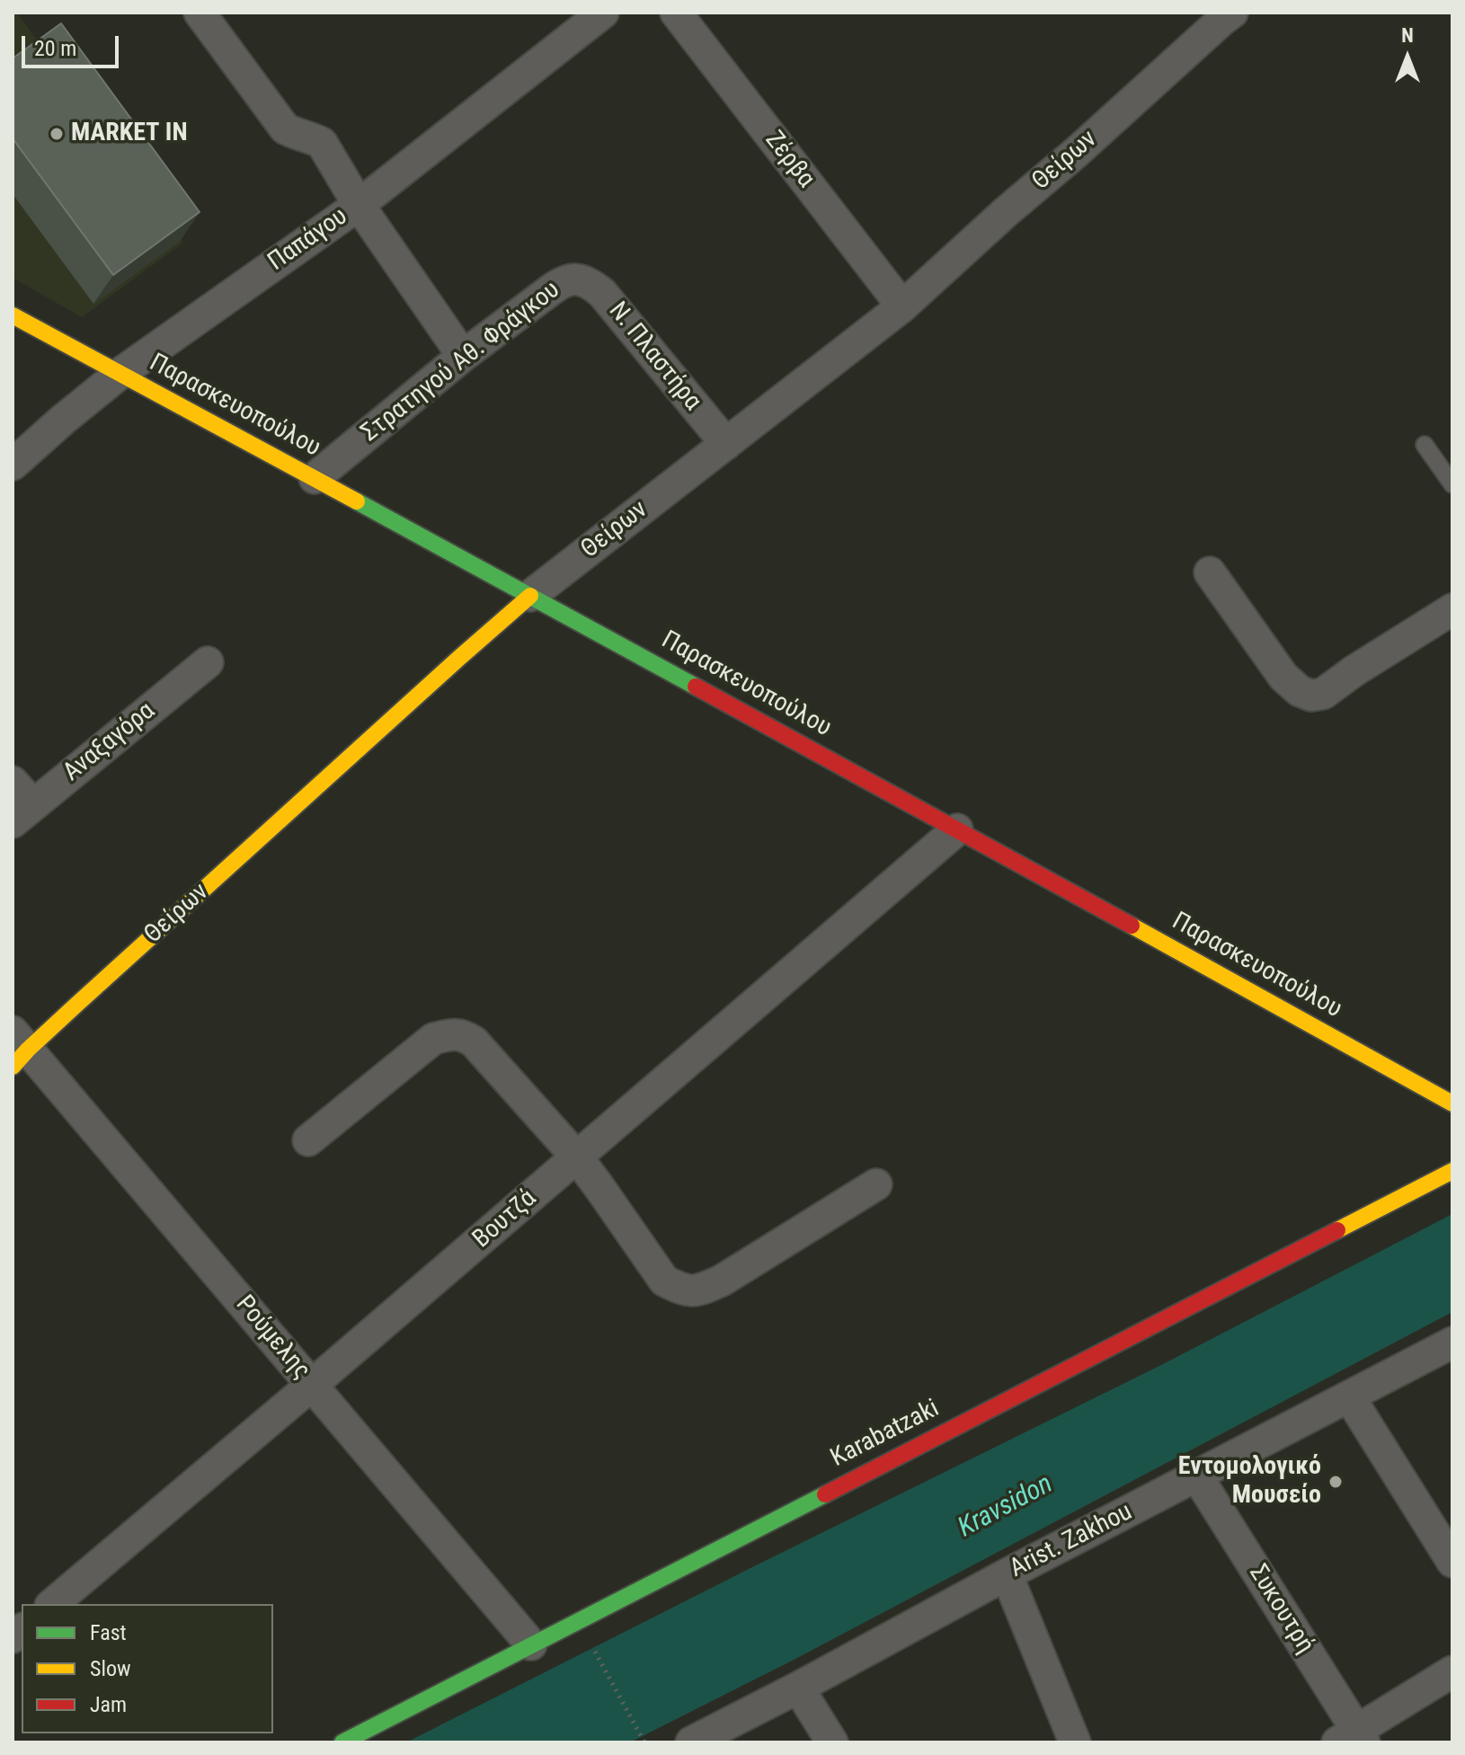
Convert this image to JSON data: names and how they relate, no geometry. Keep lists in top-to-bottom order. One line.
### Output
{"streets":{"street":["Ζέρβα","Θείρων","Παπάγου","Ν. Πλαστήρα","Στρατηγού Αθ. Φράγκου","Παρασκευοπούλου","Αναξαγόρα","Βουτζά","Ρούμελης","Karabatzaki","Arist. Zakhou","Συκουτρή"]},"crossings":[["Ζέρβα","Θείρων"],["Θείρων","Ν. Πλαστήρα"],["Θείρων","Παρασκευοπούλου"],["Θείρων","Ρούμελης"],["Παπάγου","Παρασκευοπούλου"],["Ν. Πλαστήρα","Στρατηγού Αθ. Φράγκου"],["Στρατηγού Αθ. Φράγκου","Παρασκευοπούλου"],["Παρασκευοπούλου","Βουτζά"],["Βουτζά","Ρούμελης"],["Ρούμελης","Karabatzaki"],["Arist. Zakhou","Συκουτρή"]],"water":["Kravsidon"],"places":["MARKET IN","Εντομολογικό Mουσείο"],"legend":["Fast","Slow","Jam"],"scale_bar":"20 m","north":"top"}
